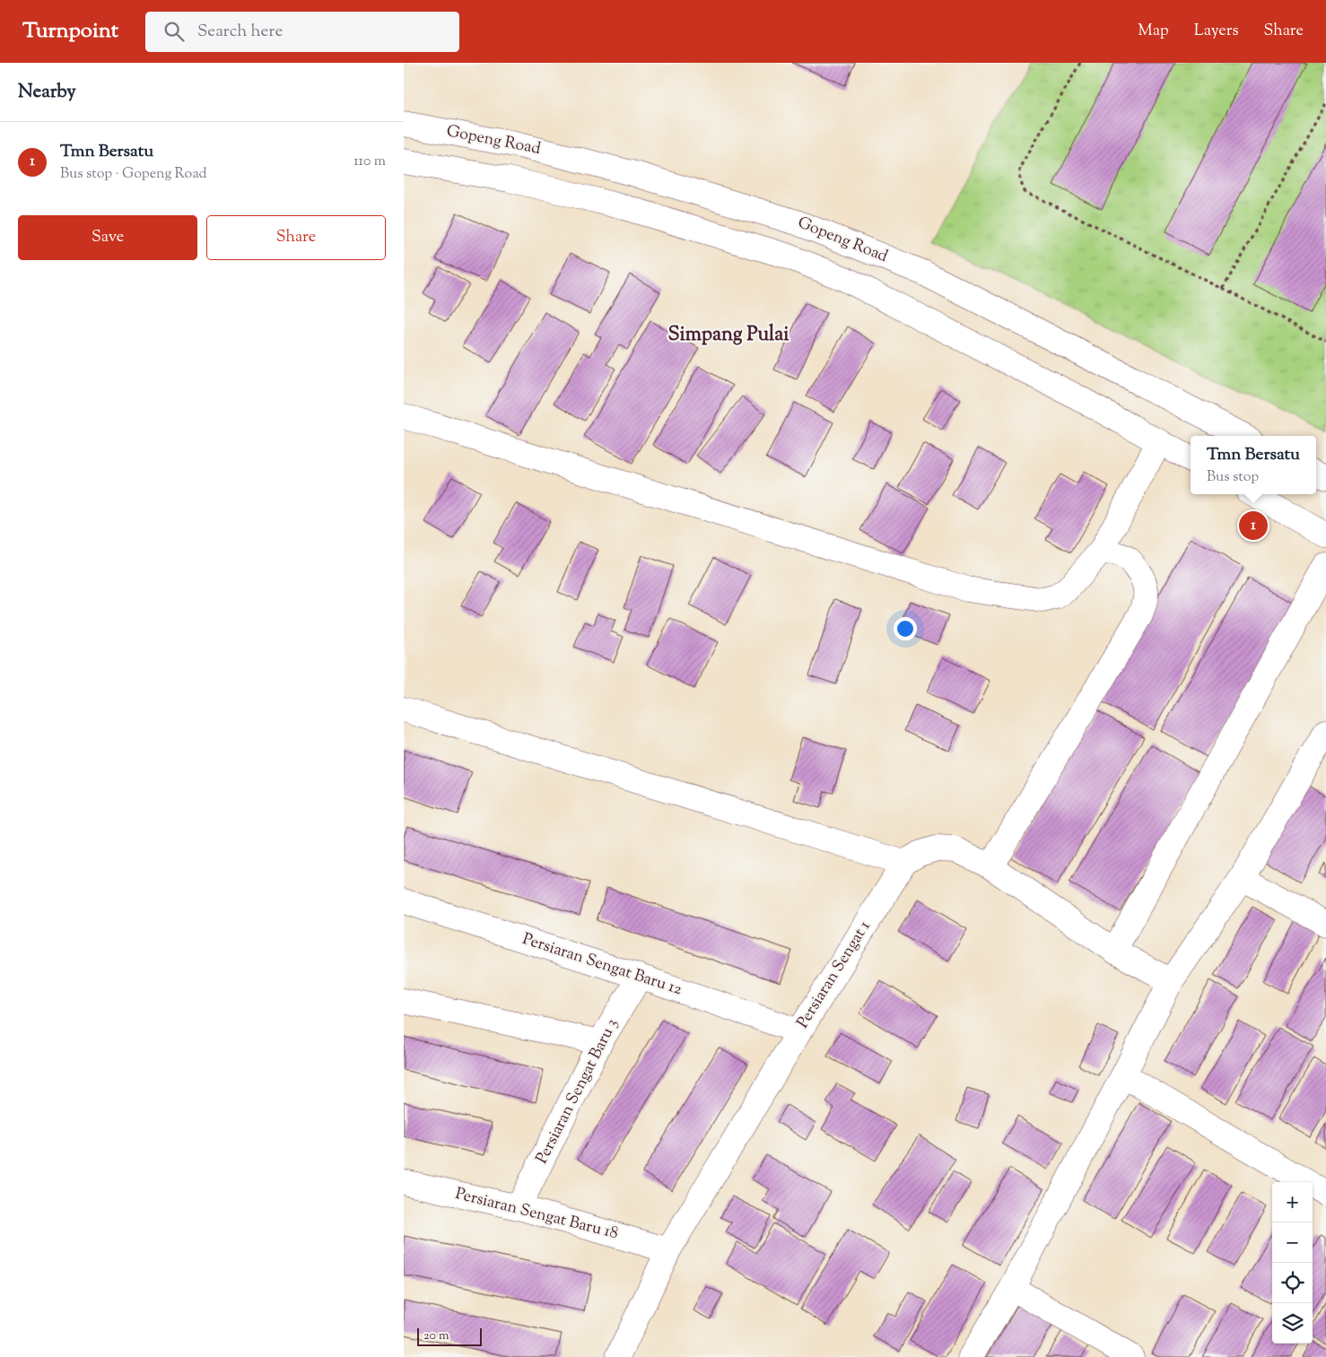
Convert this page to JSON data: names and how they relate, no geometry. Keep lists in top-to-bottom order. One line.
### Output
{"streets":{"main road":["Gopeng Road","Persiaran Sengat Baru 12","Persiaran Sengat 1","Persiaran Sengat Baru 3","Persiaran Sengat Baru 18"]},"crossings":[["Persiaran Sengat Baru 12","Persiaran Sengat 1"],["Persiaran Sengat Baru 12","Persiaran Sengat Baru 3"],["Persiaran Sengat 1","Persiaran Sengat Baru 18"],["Persiaran Sengat Baru 3","Persiaran Sengat Baru 18"]],"districts":["Simpang Pulai"],"scale_bar":"20 m","page":{"header":"Turnpoint","search":"Search here","nav":["Map","Layers","Share"],"heading":"Nearby","list":[{"mark":"1","name":"Tmn Bersatu","note":"Bus stop · Gopeng Road","value":"110 m"}],"buttons":["Save","Share"],"popup":["Tmn Bersatu","Bus stop"],"pins":"1","map_buttons":["+","−"],"scale":"20 m"}}
